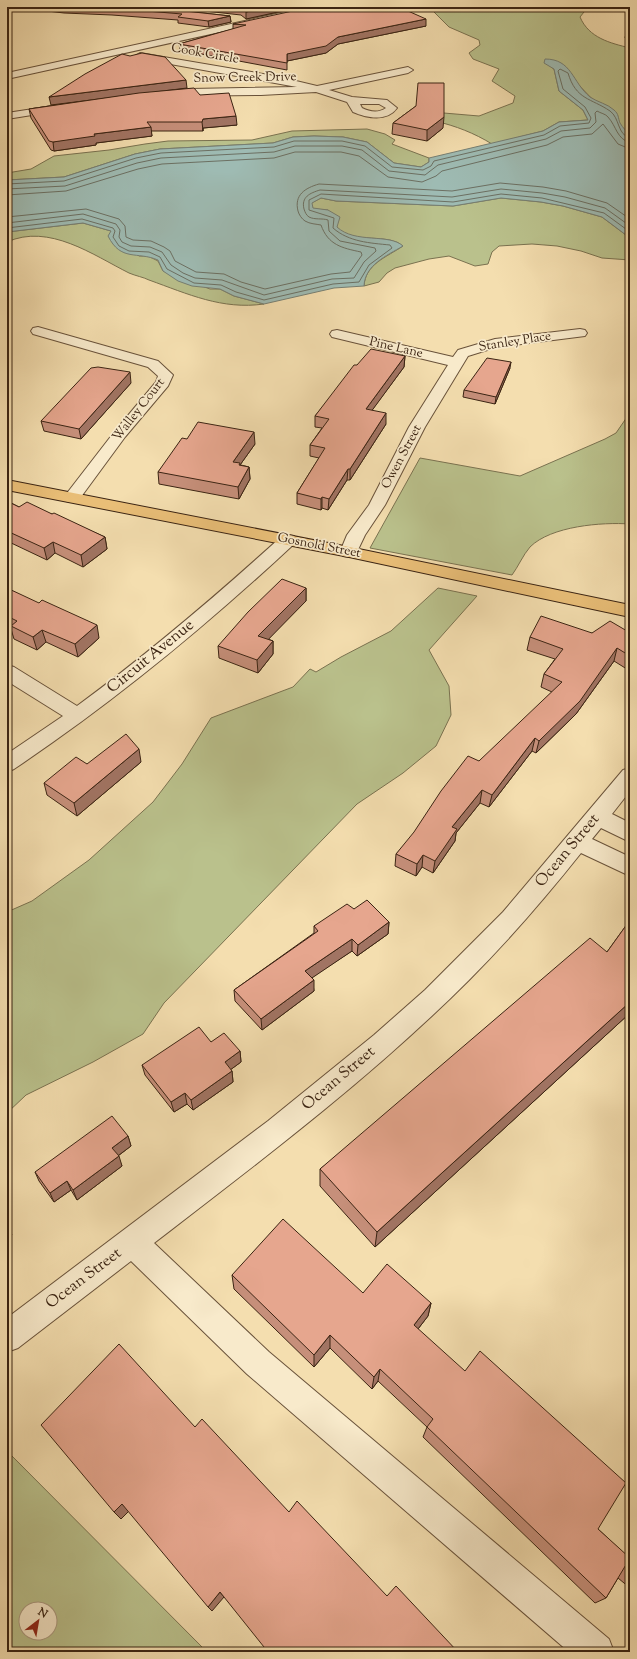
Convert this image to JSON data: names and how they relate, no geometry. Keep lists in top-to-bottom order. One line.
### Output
{"streets":{"main road":["Gosnold Street"],"street":["Cook Circle","Snow Creek Drive","Stanley Place","Pine Lane","Walley Court","Owen Street","Circuit Avenue","Ocean Street"]},"crossings":[["Cook Circle","Snow Creek Drive"],["Stanley Place","Pine Lane"],["Stanley Place","Owen Street"],["Pine Lane","Owen Street"],["Walley Court","Gosnold Street"],["Owen Street","Gosnold Street"],["Gosnold Street","Circuit Avenue"]],"north":"top right"}
